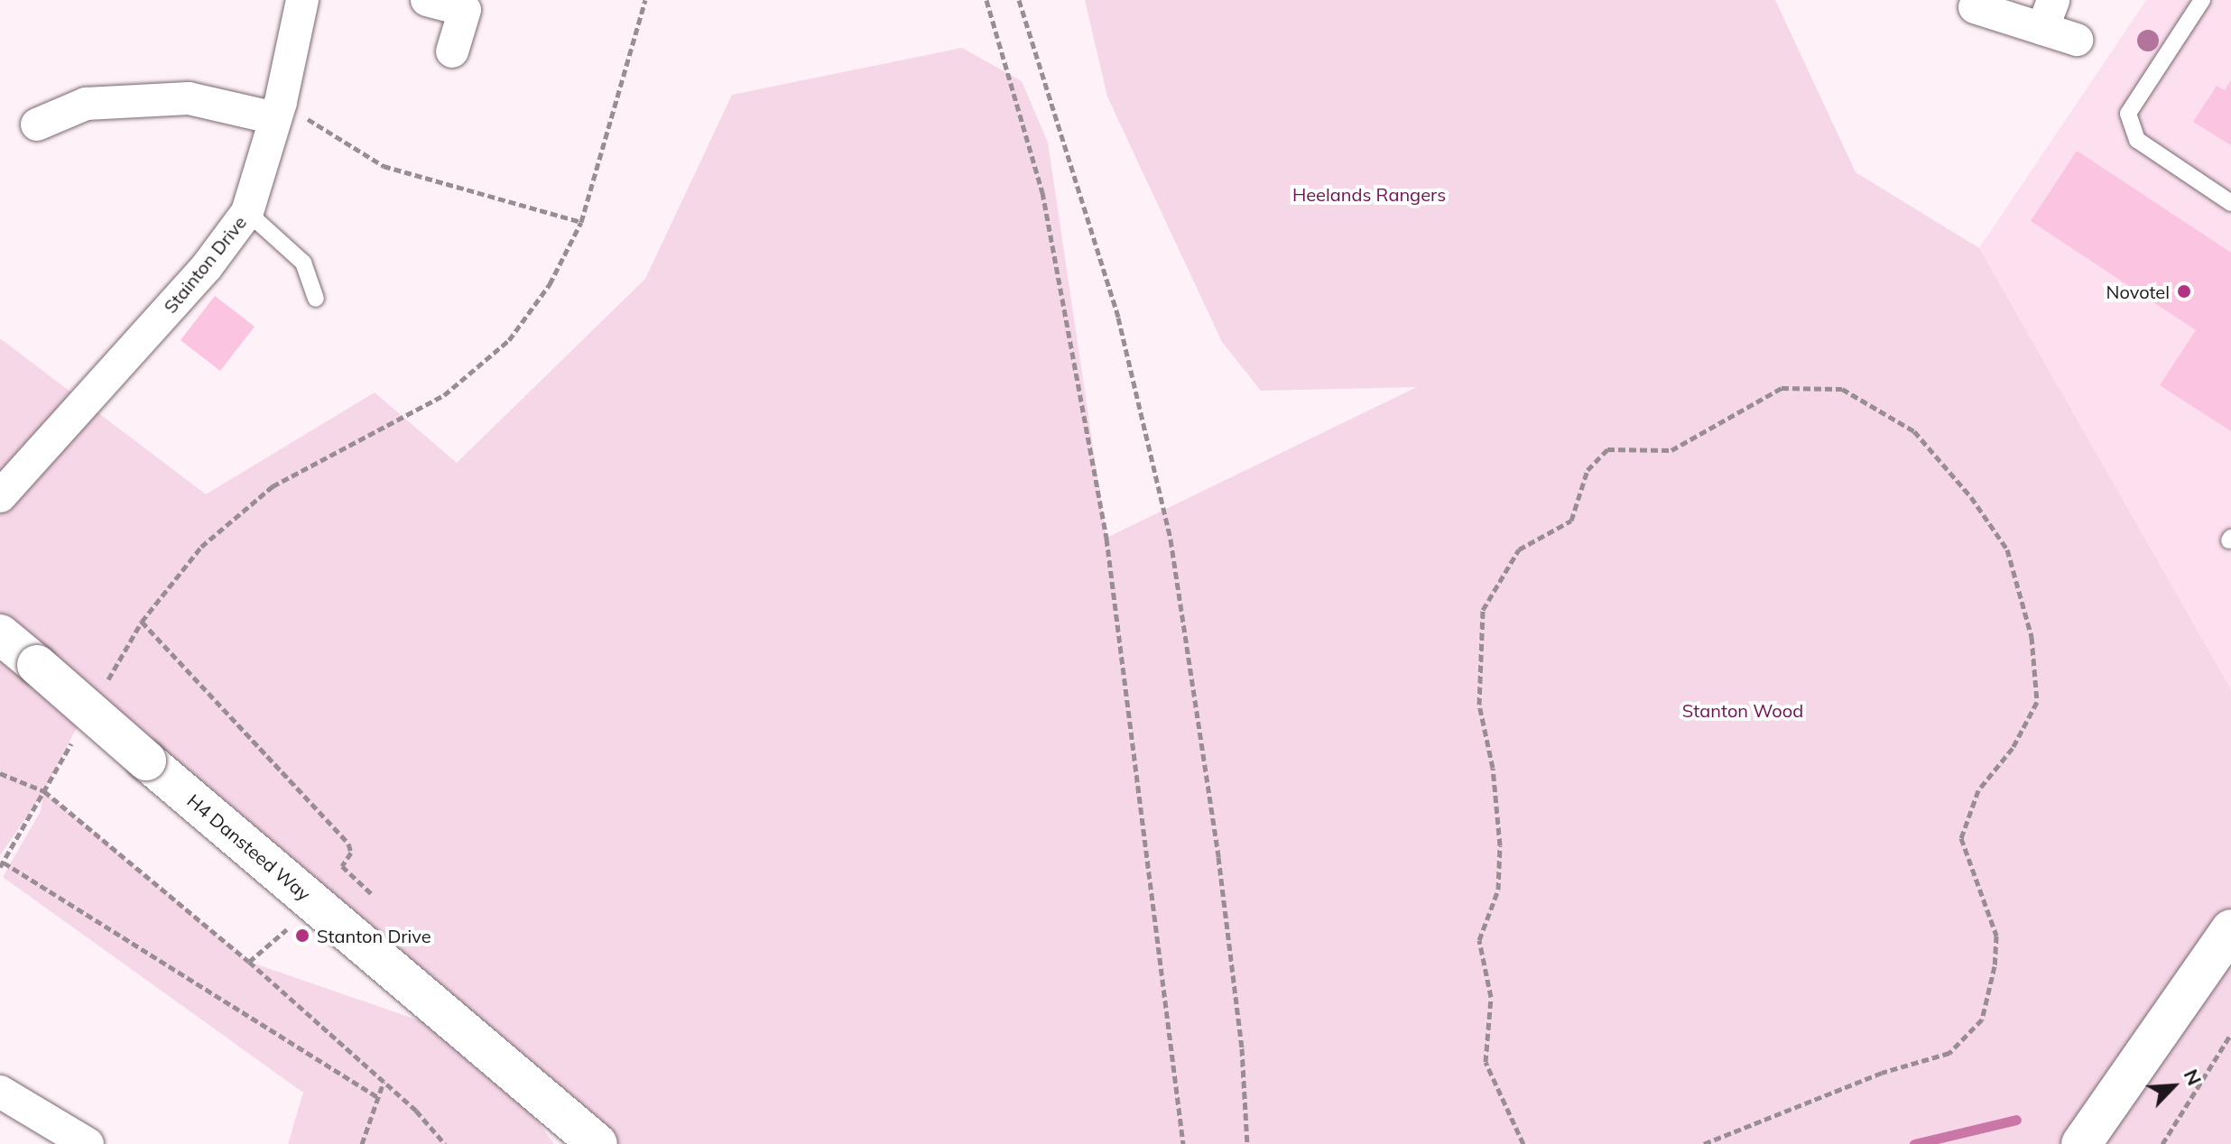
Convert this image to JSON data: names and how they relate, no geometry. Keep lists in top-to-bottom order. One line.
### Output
{"streets":{"street":["Stainton Drive","H4 Dansteed Way"]},"parks":["Heelands Rangers","Stanton Wood"],"places":["Novotel","Stanton Drive"],"north":"top right"}
